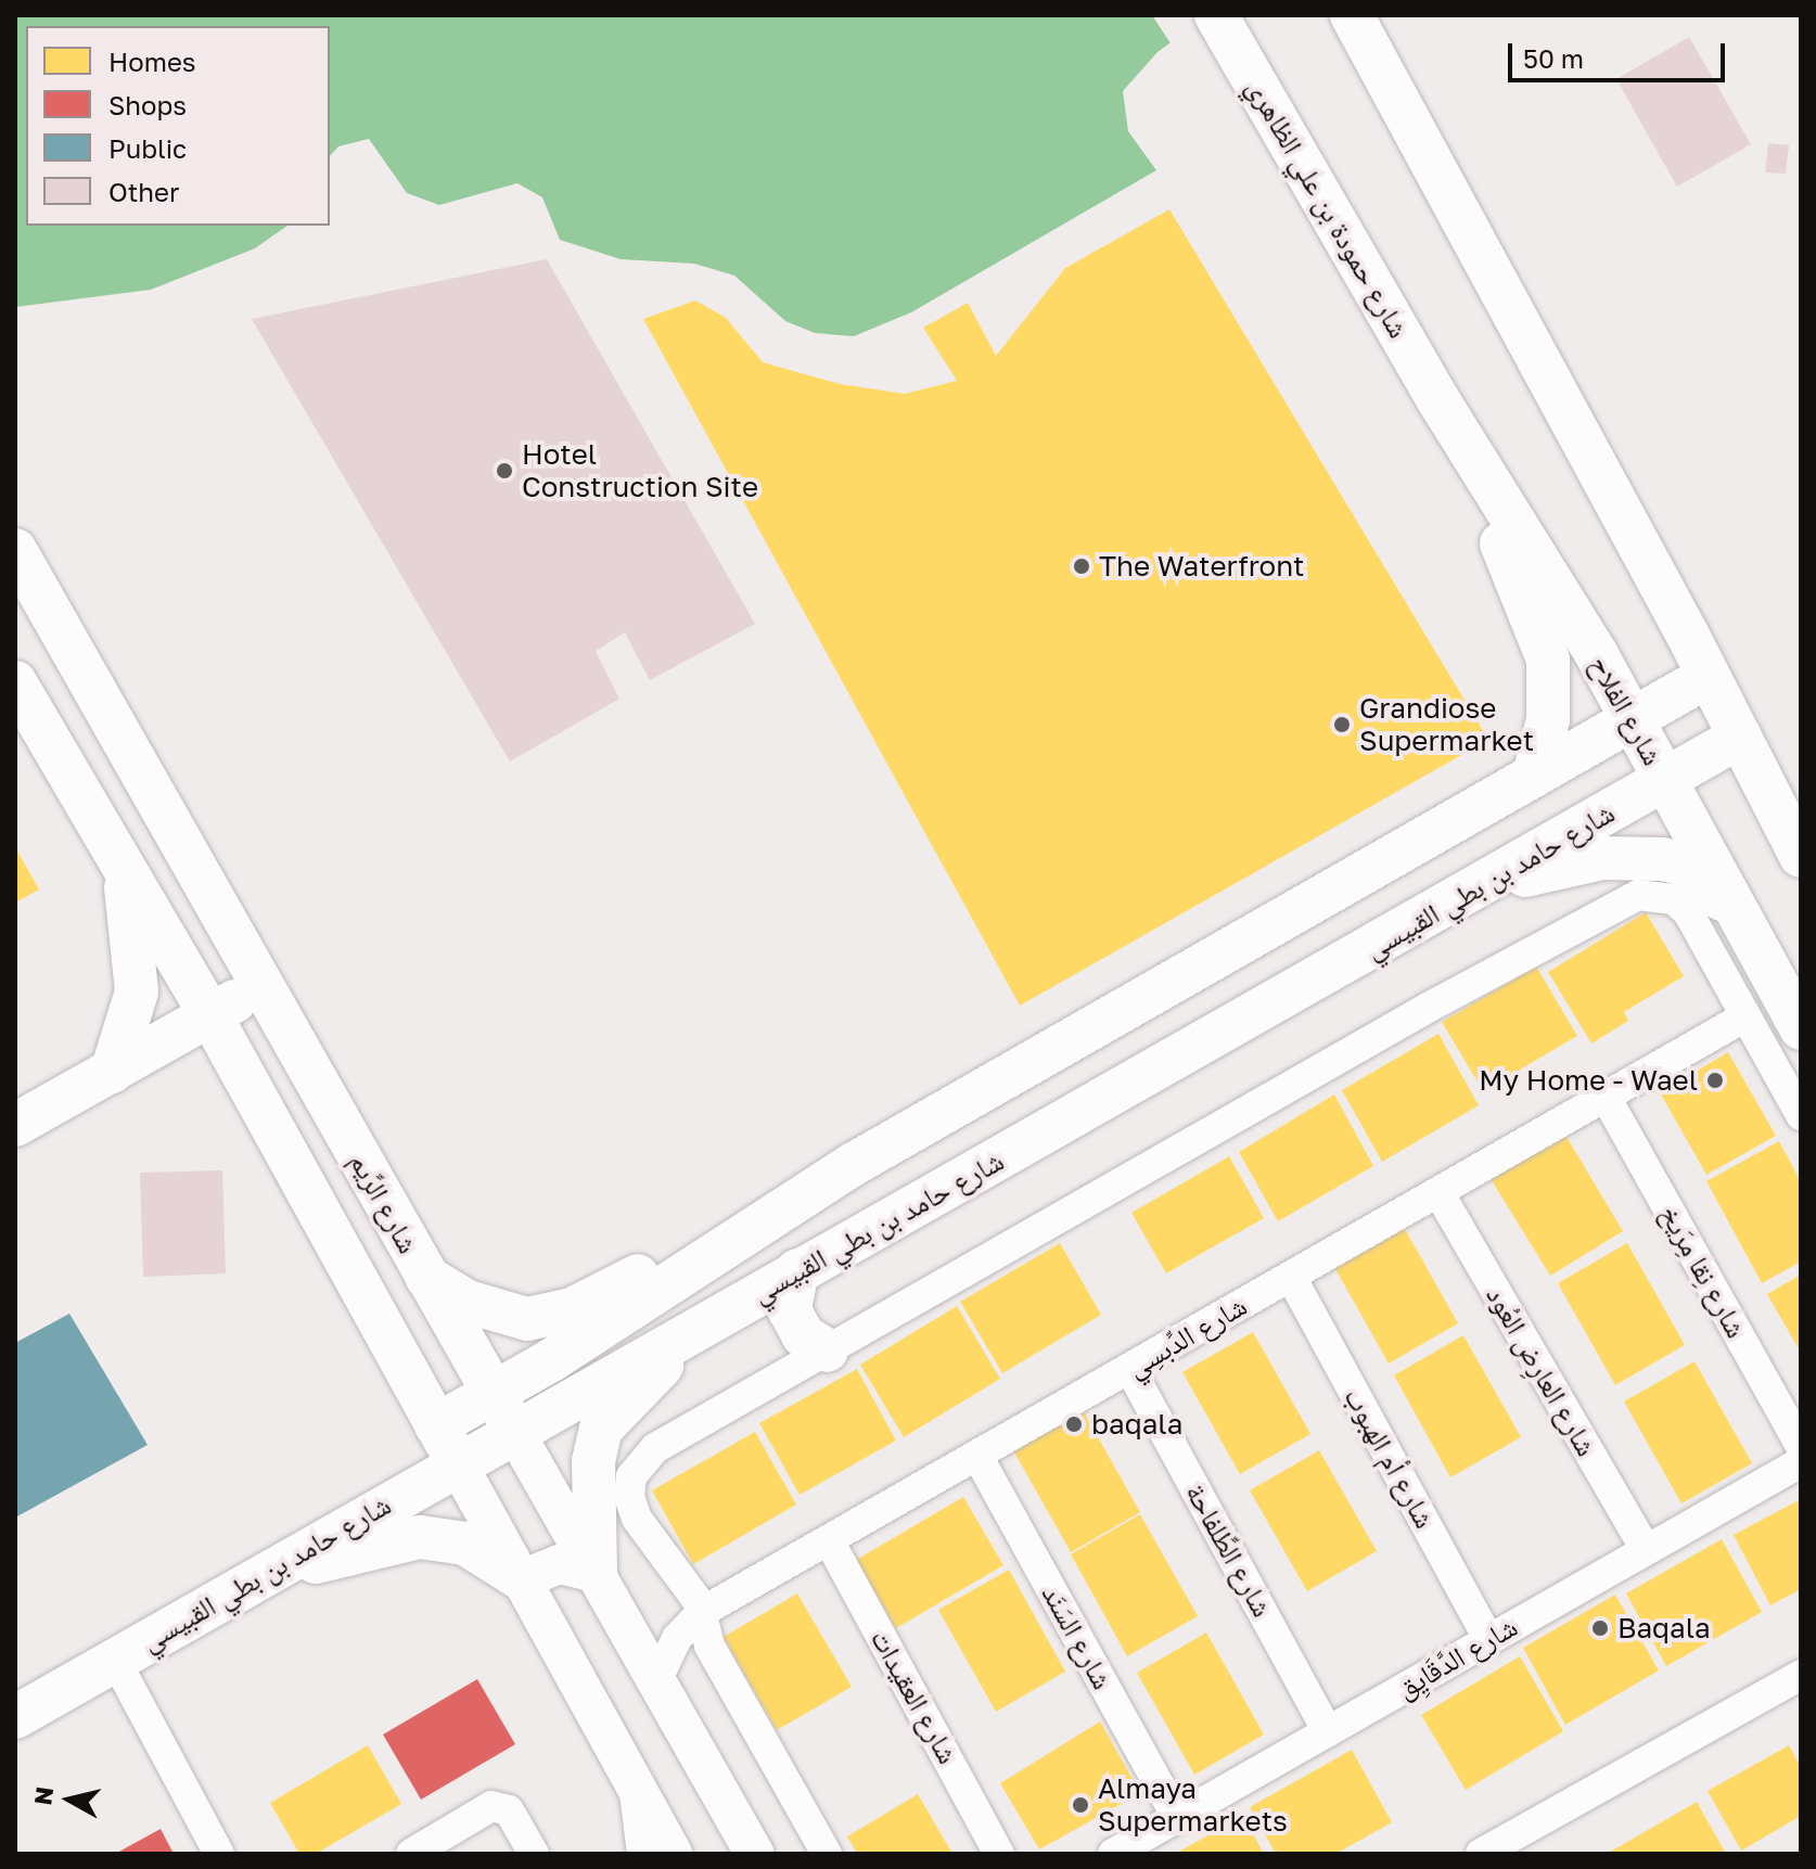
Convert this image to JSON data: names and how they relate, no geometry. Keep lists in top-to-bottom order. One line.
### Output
{"streets":{"main road":["شارع حمودة بن علي الظاهري","شارع الفلاح","شارع حامد بن بطي القبيسي","شارع الرِّيم"],"street":["شارع نِقا مِرَيخ","شارع الدِّبسِي","شارع العارِض العُود","شارع أم الهبوب","شارع الطِّلفاحة","شارع السَنَد","شارع الدَّقَايِق","شارع العقيدات"]},"crossings":[["شارع حمودة بن علي الظاهري","شارع الفلاح"],["شارع الفلاح","شارع حامد بن بطي القبيسي"],["شارع حامد بن بطي القبيسي","شارع الرِّيم"],["شارع الرِّيم","شارع الدِّبسِي"],["شارع نِقا مِرَيخ","شارع الدِّبسِي"],["شارع الدِّبسِي","شارع العارِض العُود"],["شارع الدِّبسِي","شارع أم الهبوب"],["شارع الدِّبسِي","شارع الطِّلفاحة"],["شارع الدِّبسِي","شارع السَنَد"],["شارع الدِّبسِي","شارع العقيدات"],["شارع العارِض العُود","شارع الدَّقَايِق"],["شارع أم الهبوب","شارع الدَّقَايِق"],["شارع الطِّلفاحة","شارع الدَّقَايِق"],["شارع السَنَد","شارع الدَّقَايِق"]],"places":["Hotel Construction Site","The Waterfront","Grandiose Supermarket","My Home - Wael","baqala","Baqala","Almaya Supermarkets"],"legend":["Homes","Shops","Public","Other"],"scale_bar":"50 m","north":"left"}
